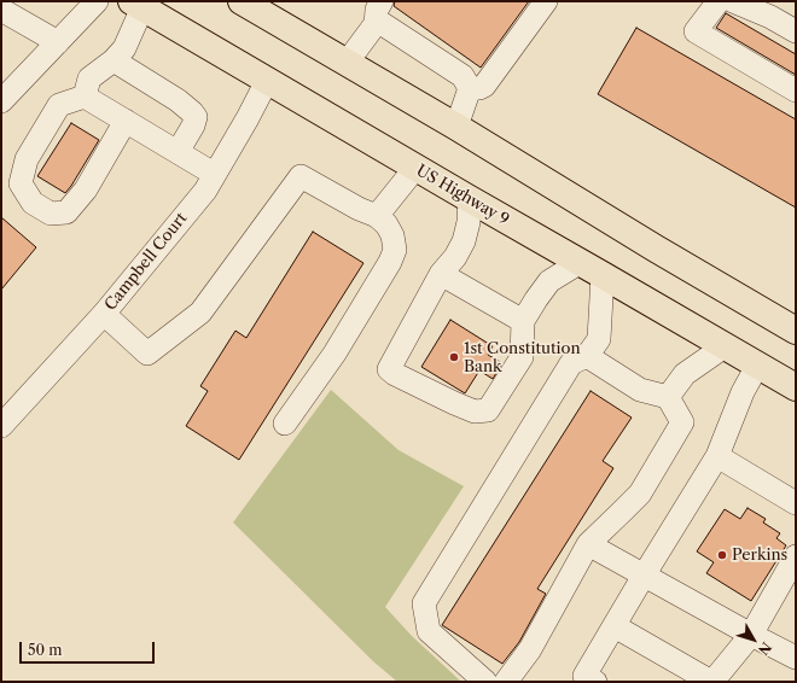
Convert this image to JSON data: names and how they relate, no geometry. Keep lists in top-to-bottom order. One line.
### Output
{"streets":{"highway":["US Highway 9"],"street":["Campbell Court"]},"crossings":[["US Highway 9","Campbell Court"]],"places":["1st Constitution Bank","Perkins"],"scale_bar":"50 m","north":"bottom right"}
